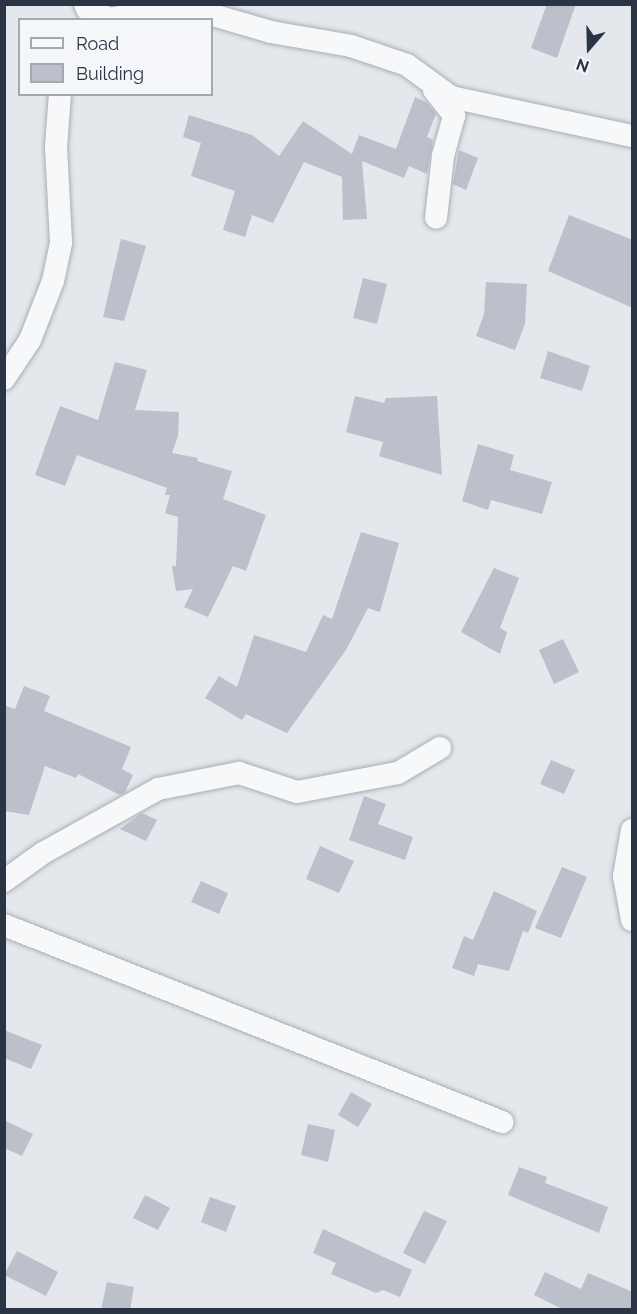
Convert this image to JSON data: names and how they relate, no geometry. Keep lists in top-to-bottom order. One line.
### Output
{"legend":["Road","Building"],"north":"bottom"}
